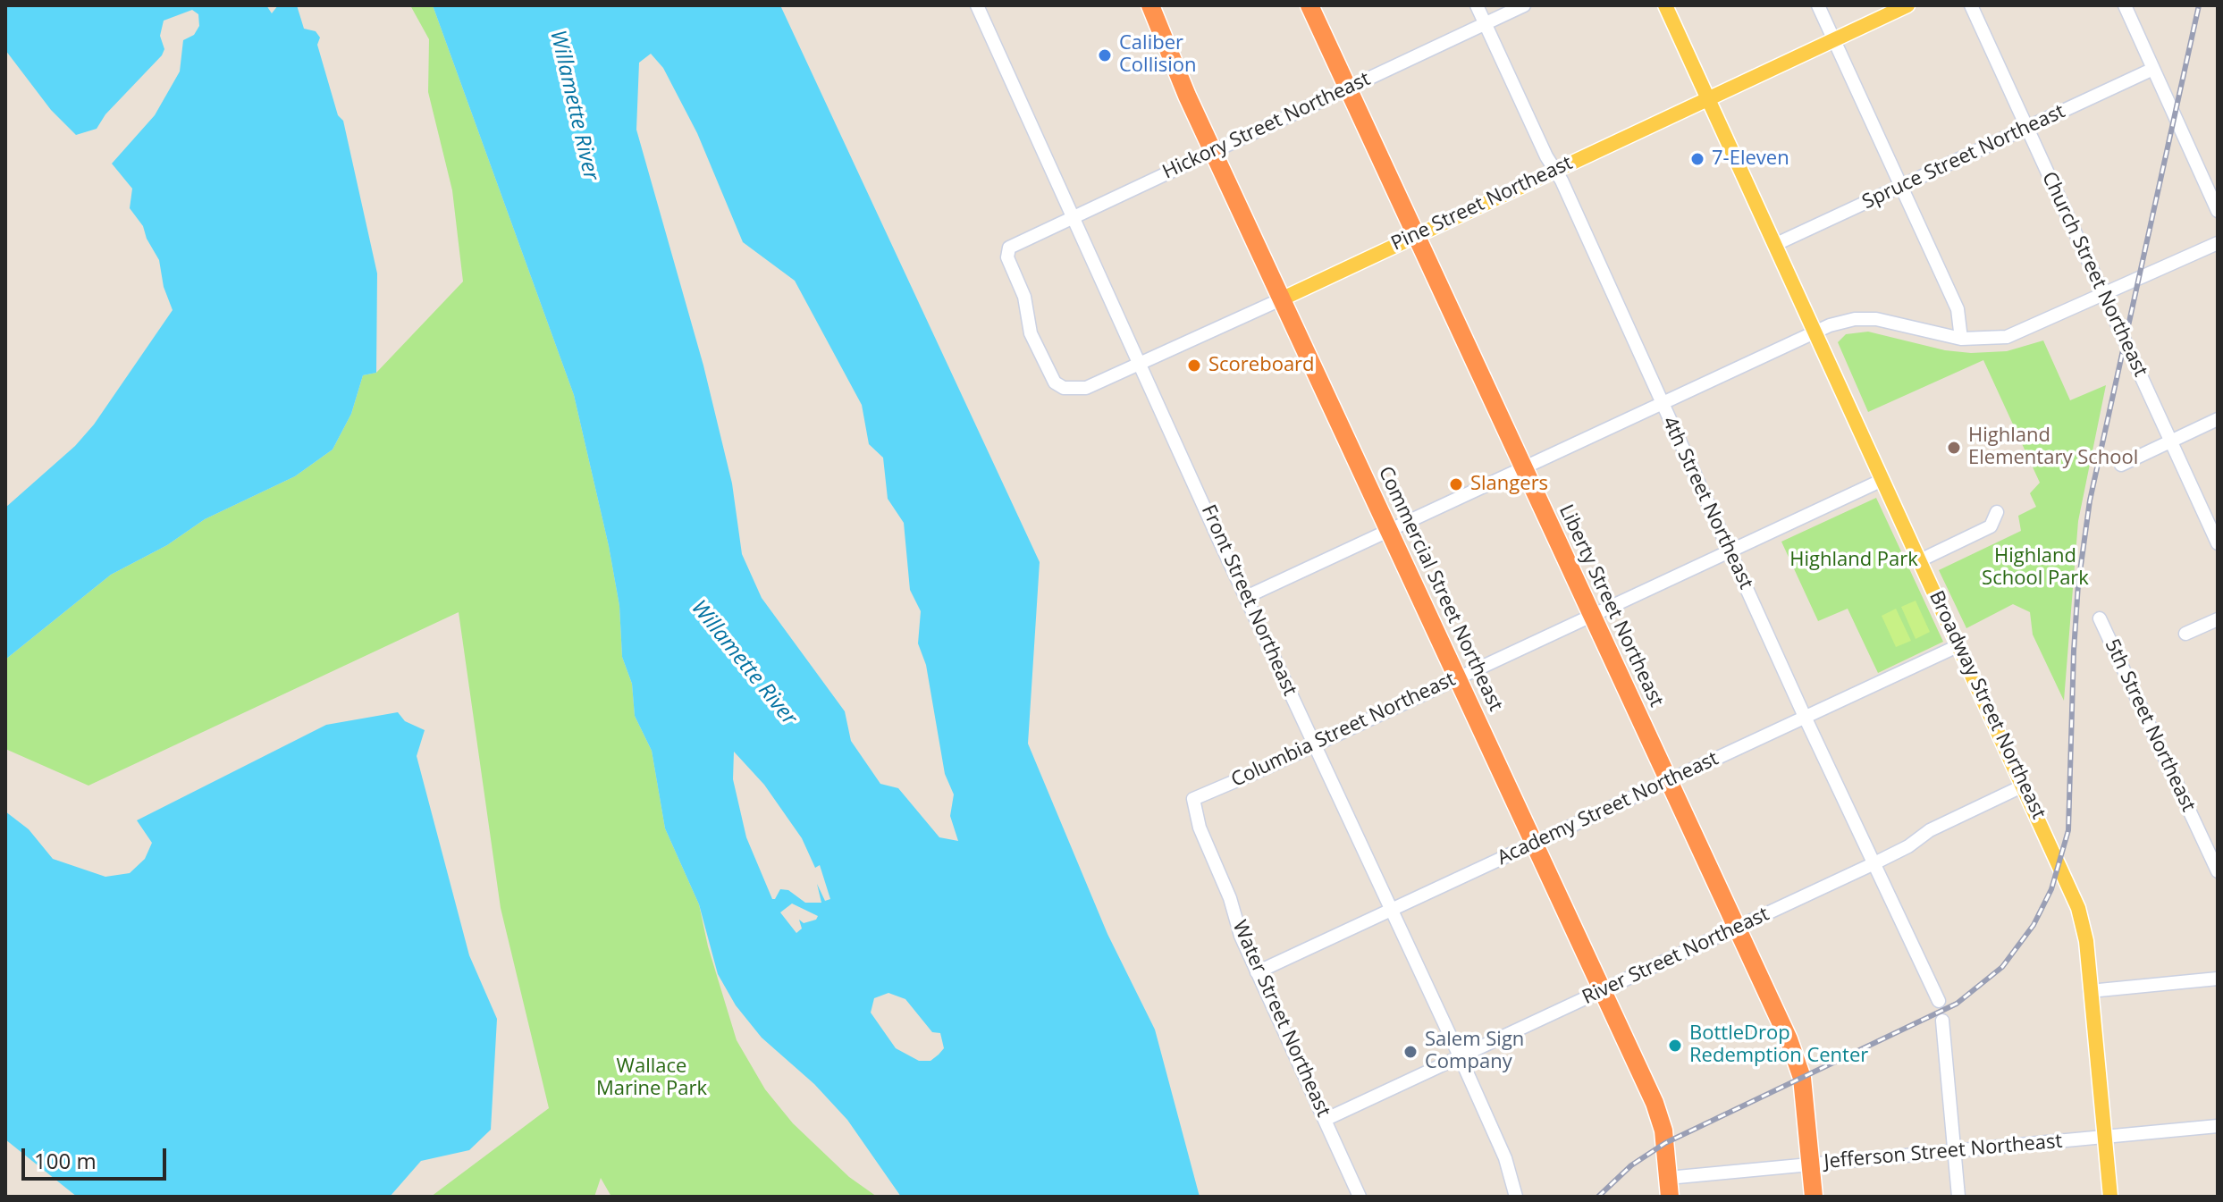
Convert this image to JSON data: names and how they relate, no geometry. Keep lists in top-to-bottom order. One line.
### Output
{"streets":{"highway":["Commercial Street Northeast","Liberty Street Northeast"],"main road":["Pine Street Northeast","Broadway Street Northeast"],"street":["Hickory Street Northeast","Spruce Street Northeast","Church Street Northeast","4th Street Northeast","Front Street Northeast","5th Street Northeast","Columbia Street Northeast","Academy Street Northeast","River Street Northeast","Water Street Northeast","Jefferson Street Northeast"]},"crossings":[["Hickory Street Northeast","Pine Street Northeast"],["Hickory Street Northeast","4th Street Northeast"],["Hickory Street Northeast","Commercial Street Northeast"],["Hickory Street Northeast","Front Street Northeast"],["Hickory Street Northeast","Liberty Street Northeast"],["Spruce Street Northeast","Church Street Northeast"],["Spruce Street Northeast","Broadway Street Northeast"],["Pine Street Northeast","4th Street Northeast"],["Pine Street Northeast","Commercial Street Northeast"],["Pine Street Northeast","Front Street Northeast"],["Pine Street Northeast","Liberty Street Northeast"],["Pine Street Northeast","Broadway Street Northeast"],["4th Street Northeast","Columbia Street Northeast"],["4th Street Northeast","Academy Street Northeast"],["4th Street Northeast","River Street Northeast"],["Commercial Street Northeast","Columbia Street Northeast"],["Commercial Street Northeast","Academy Street Northeast"],["Commercial Street Northeast","River Street Northeast"],["Commercial Street Northeast","Jefferson Street Northeast"],["Front Street Northeast","Columbia Street Northeast"],["Front Street Northeast","Academy Street Northeast"],["Front Street Northeast","River Street Northeast"],["Liberty Street Northeast","Columbia Street Northeast"],["Liberty Street Northeast","Academy Street Northeast"],["Liberty Street Northeast","River Street Northeast"],["Liberty Street Northeast","Jefferson Street Northeast"],["Broadway Street Northeast","Columbia Street Northeast"],["Broadway Street Northeast","Academy Street Northeast"],["Broadway Street Northeast","River Street Northeast"],["Broadway Street Northeast","Jefferson Street Northeast"],["Columbia Street Northeast","Water Street Northeast"],["Academy Street Northeast","Water Street Northeast"],["River Street Northeast","Water Street Northeast"]],"water":["Willamette River"],"parks":["Highland School Park","Highland Park","Wallace Marine Park"],"places":["Caliber Collision","7-Eleven","Scoreboard","Highland Elementary School","Slangers","BottleDrop Redemption Center","Salem Sign Company"],"scale_bar":"100 m"}
